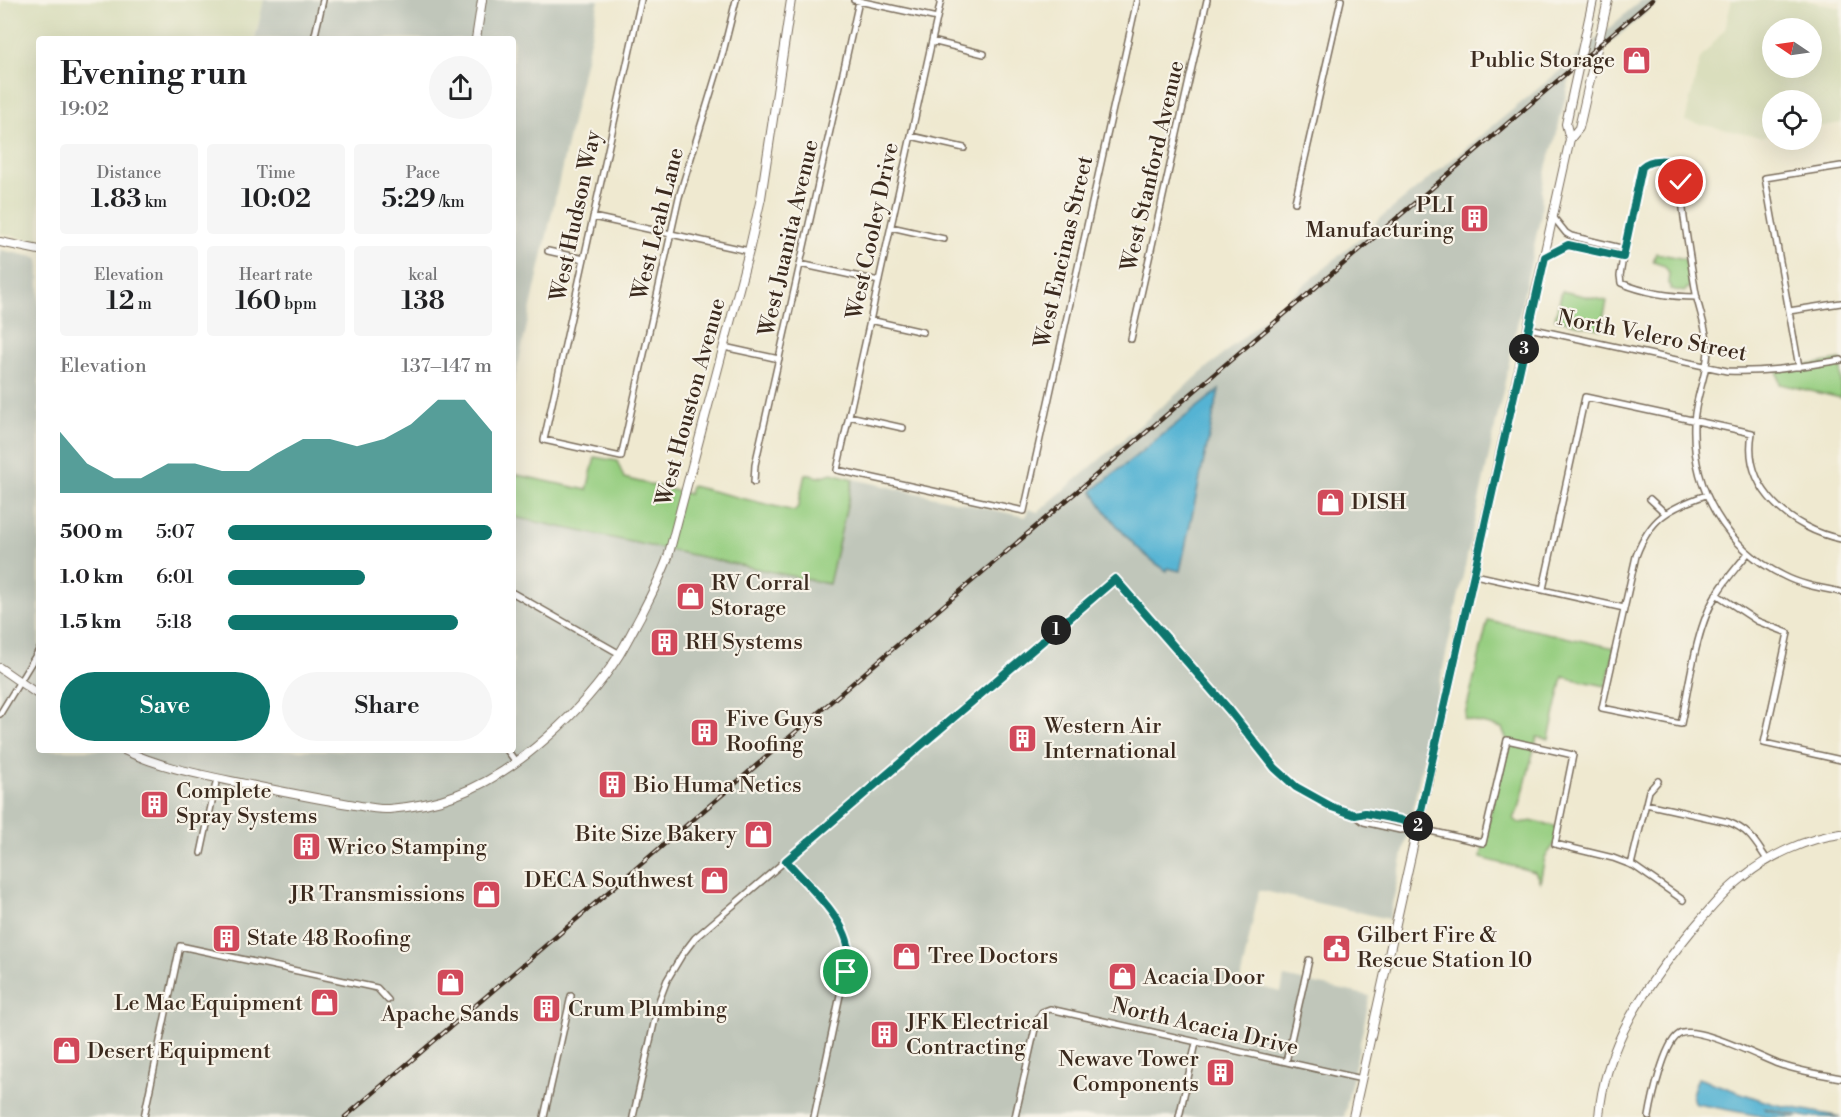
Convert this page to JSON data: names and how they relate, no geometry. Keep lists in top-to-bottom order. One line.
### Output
{"streets":{"street":["West Stanford Avenue","West Hudson Way","West Leah Lane","West Cooley Drive","West Juanita Avenue","West Encinas Street","North Velero Street","West Houston Avenue","North Acacia Drive"]},"crossings":[["West Hudson Way","West Leah Lane"],["West Cooley Drive","West Encinas Street"]],"places":{"shop":["Public Storage","DISH","RV Corral Storage","Bite Size Bakery","DECA Southwest","JR Transmissions","Tree Doctors","Acacia Door","Apache Sands","Le Mac Equipment","Desert Equipment"],"building":["PLI Manufacturing","RH Systems","Five Guys Roofing","Western Air International","Bio Huma Netics","Complete Spray Systems","Wrico Stamping","State 48 Roofing","Crum Plumbing","JFK Electrical Contracting","Newave Tower Components"],"public building":["Gilbert Fire & Rescue Station 10"]},"north":"left","page":{"heading":["Evening run","19:02"],"stats":[["Distance","1.83 km"],["Time","10:02"],["Pace","5:29 /km"],["Elevation","12 m"],["Heart rate","160 bpm"],["kcal","138"]],"pins":["3","1","2"],"chart":["Elevation","137–147 m"],"list":[{"name":"500 m","note":"5:07"},{"name":"1.0 km","note":"6:01"},{"name":"1.5 km","note":"5:18"}],"buttons":["Save","Share"]}}
